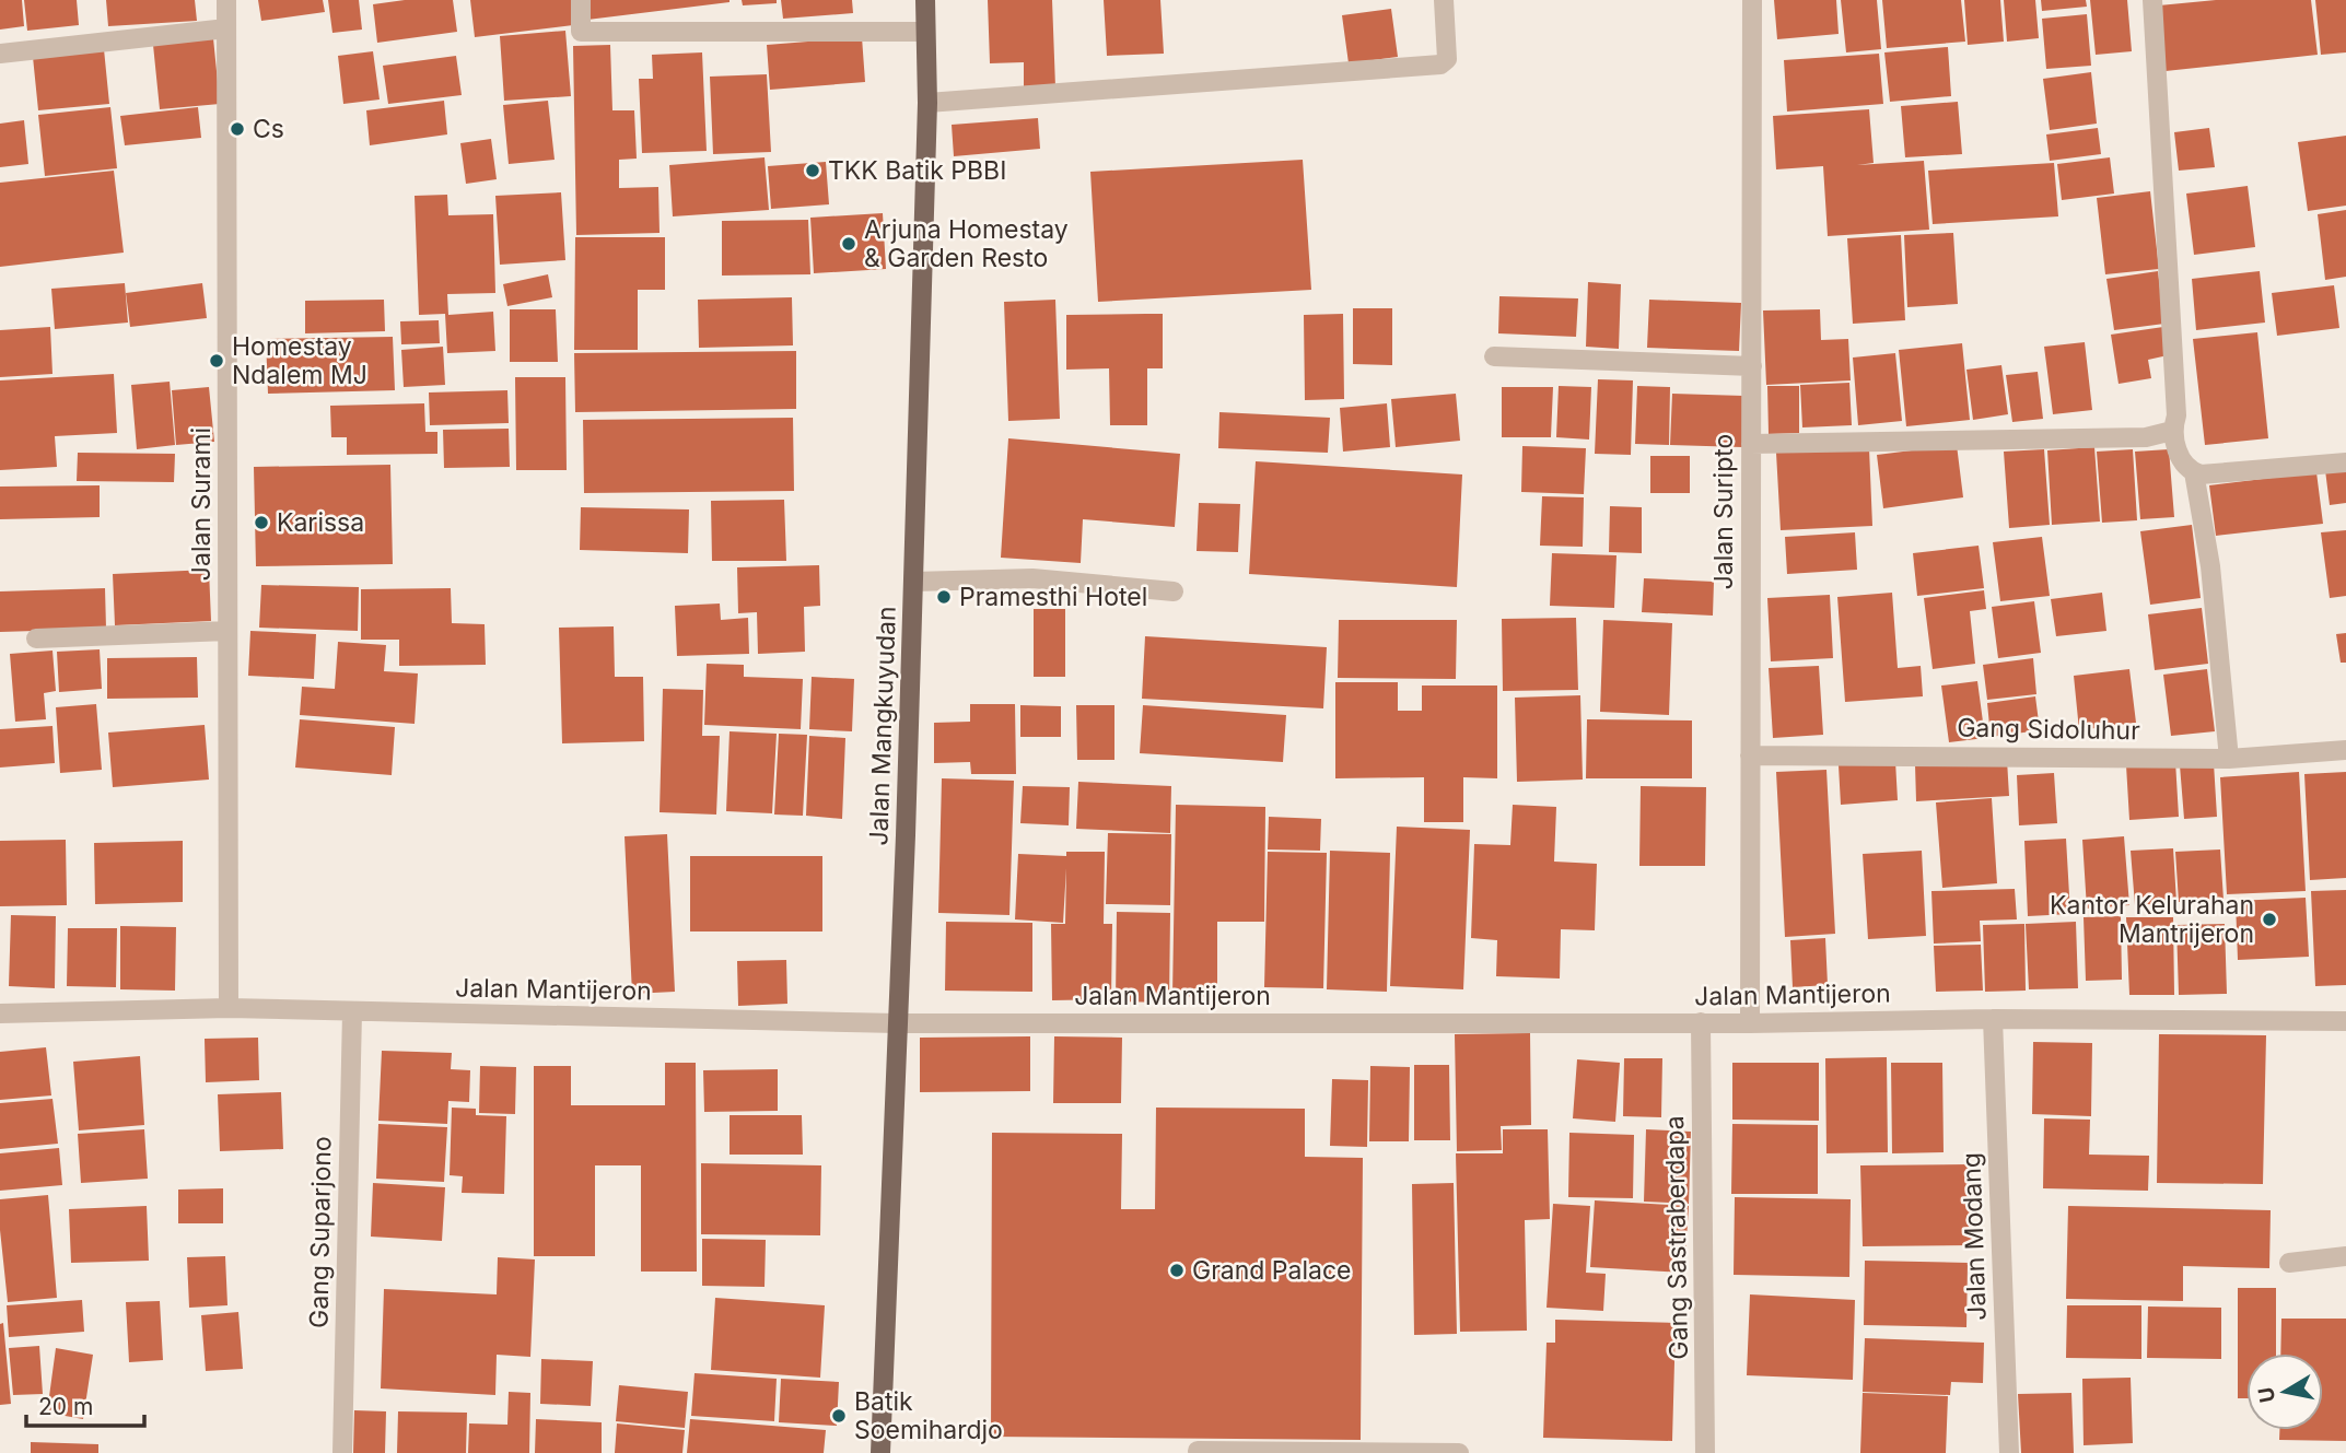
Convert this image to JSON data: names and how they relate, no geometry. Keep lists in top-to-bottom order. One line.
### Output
{"streets":{"main road":["Jalan Mangkuyudan"],"street":["Jalan Surami","Jalan Suripto","Gang Sidoluhur","Jalan Mantijeron","Gang Suparjono","Jalan Modang","Gang Sastraberdapa"]},"crossings":[["Jalan Surami","Jalan Mantijeron"],["Jalan Suripto","Gang Sidoluhur"],["Jalan Suripto","Jalan Mantijeron"],["Jalan Mangkuyudan","Jalan Mantijeron"],["Jalan Mantijeron","Gang Suparjono"],["Jalan Mantijeron","Jalan Modang"],["Jalan Mantijeron","Gang Sastraberdapa"]],"places":["Cs","TKK Batik PBBI","Arjuna Homestay & Garden Resto","Homestay Ndalem MJ","Karissa","Pramesthi Hotel","Kantor Kelurahan Mantrijeron","Grand Palace","Batik Soemihardjo"],"scale_bar":"20 m","north":"left"}
